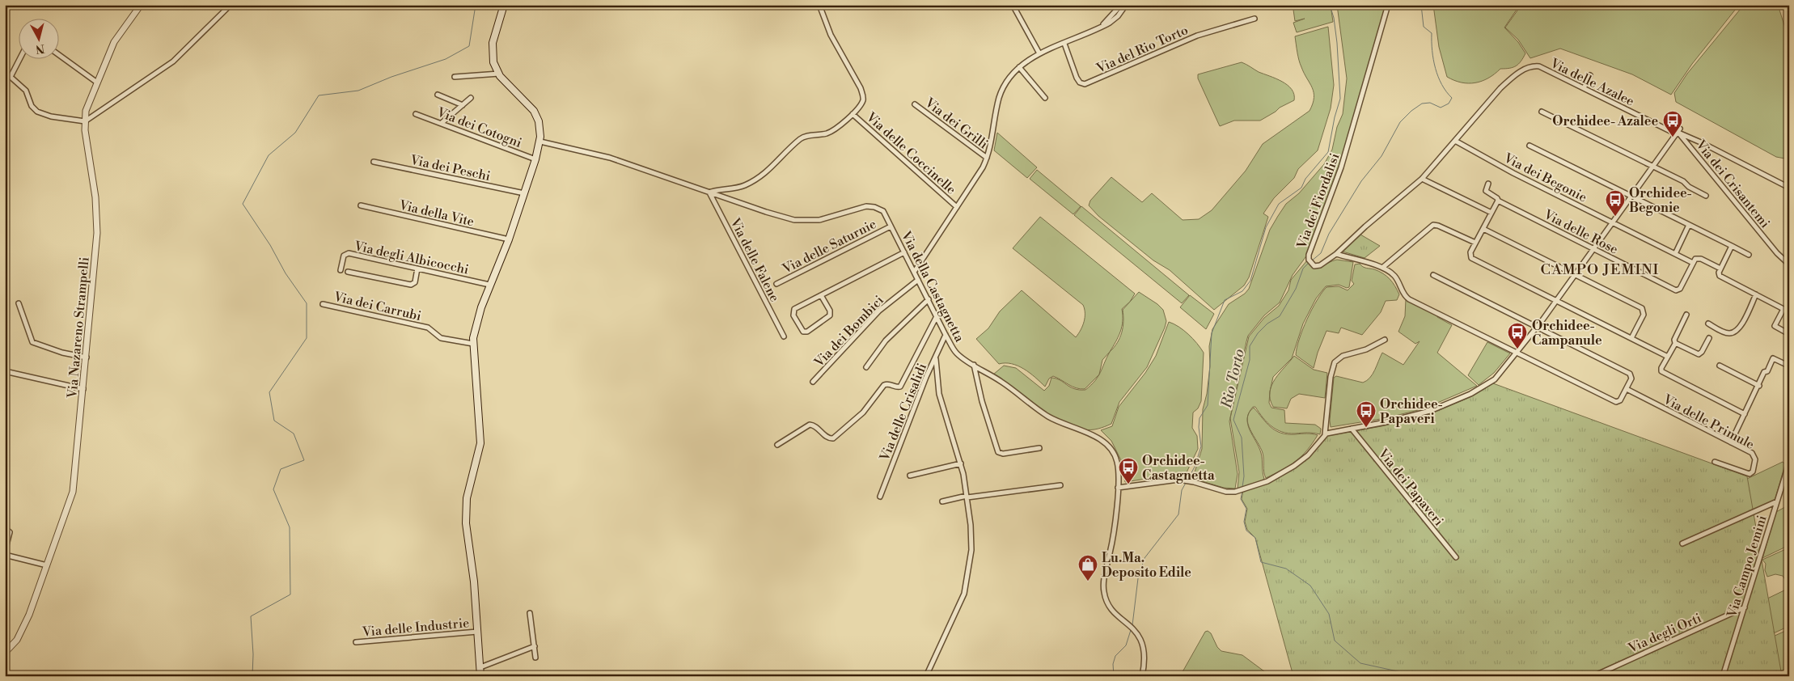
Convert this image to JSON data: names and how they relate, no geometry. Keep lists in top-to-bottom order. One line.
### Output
{"streets":{"street":["Via del Rio Torto","Via delle Azalee","Via dei Grilli","Via dei Cotogni","Via delle Coccinelle","Via dei Peschi","Via dei Begonie","Via dei Crisantemi","Via dei Fiordalisi","Via della Vite","Via delle Rose","Via delle Saturnie","Via degli Albicocchi","Via delle Falene","Via della Castagnetta","Via dei Carrubi","Via Nazareno Strampelli","Via dei Bombici","Via delle Crisalidi","Via delle Primule","Via dei Papaveri","Via Campo Jemini","Via delle Industrie","Via degli Orti"]},"crossings":[["Via delle Azalee","Via dei Begonie"],["Via delle Azalee","Via dei Crisantemi"],["Via delle Azalee","Via dei Fiordalisi"],["Via dei Begonie","Via delle Rose"],["Via delle Saturnie","Via della Castagnetta"],["Via delle Falene","Via della Castagnetta"],["Via della Castagnetta","Via dei Bombici"],["Via della Castagnetta","Via delle Crisalidi"],["Via Campo Jemini","Via degli Orti"]],"districts":["CAMPO JEMINI"],"water":["Rio Torto"],"places":{"bus stop":["Orchidee- Azalee","Orchidee- Begonie","Orchidee- Campanule","Orchidee- Papaveri","Orchidee- Castagnetta"],"shop":["Lu.Ma. Deposito Edile"]},"north":"bottom"}
